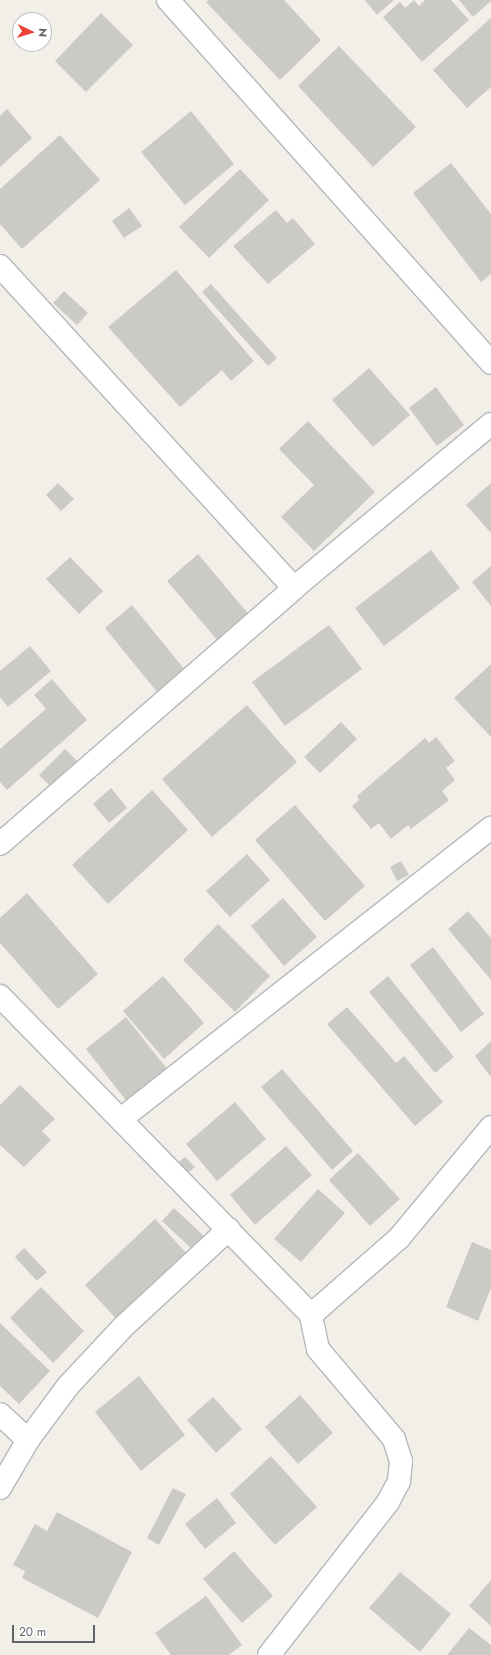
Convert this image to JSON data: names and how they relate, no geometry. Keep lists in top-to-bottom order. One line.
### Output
{"scale_bar":"20 m","north":"right"}
